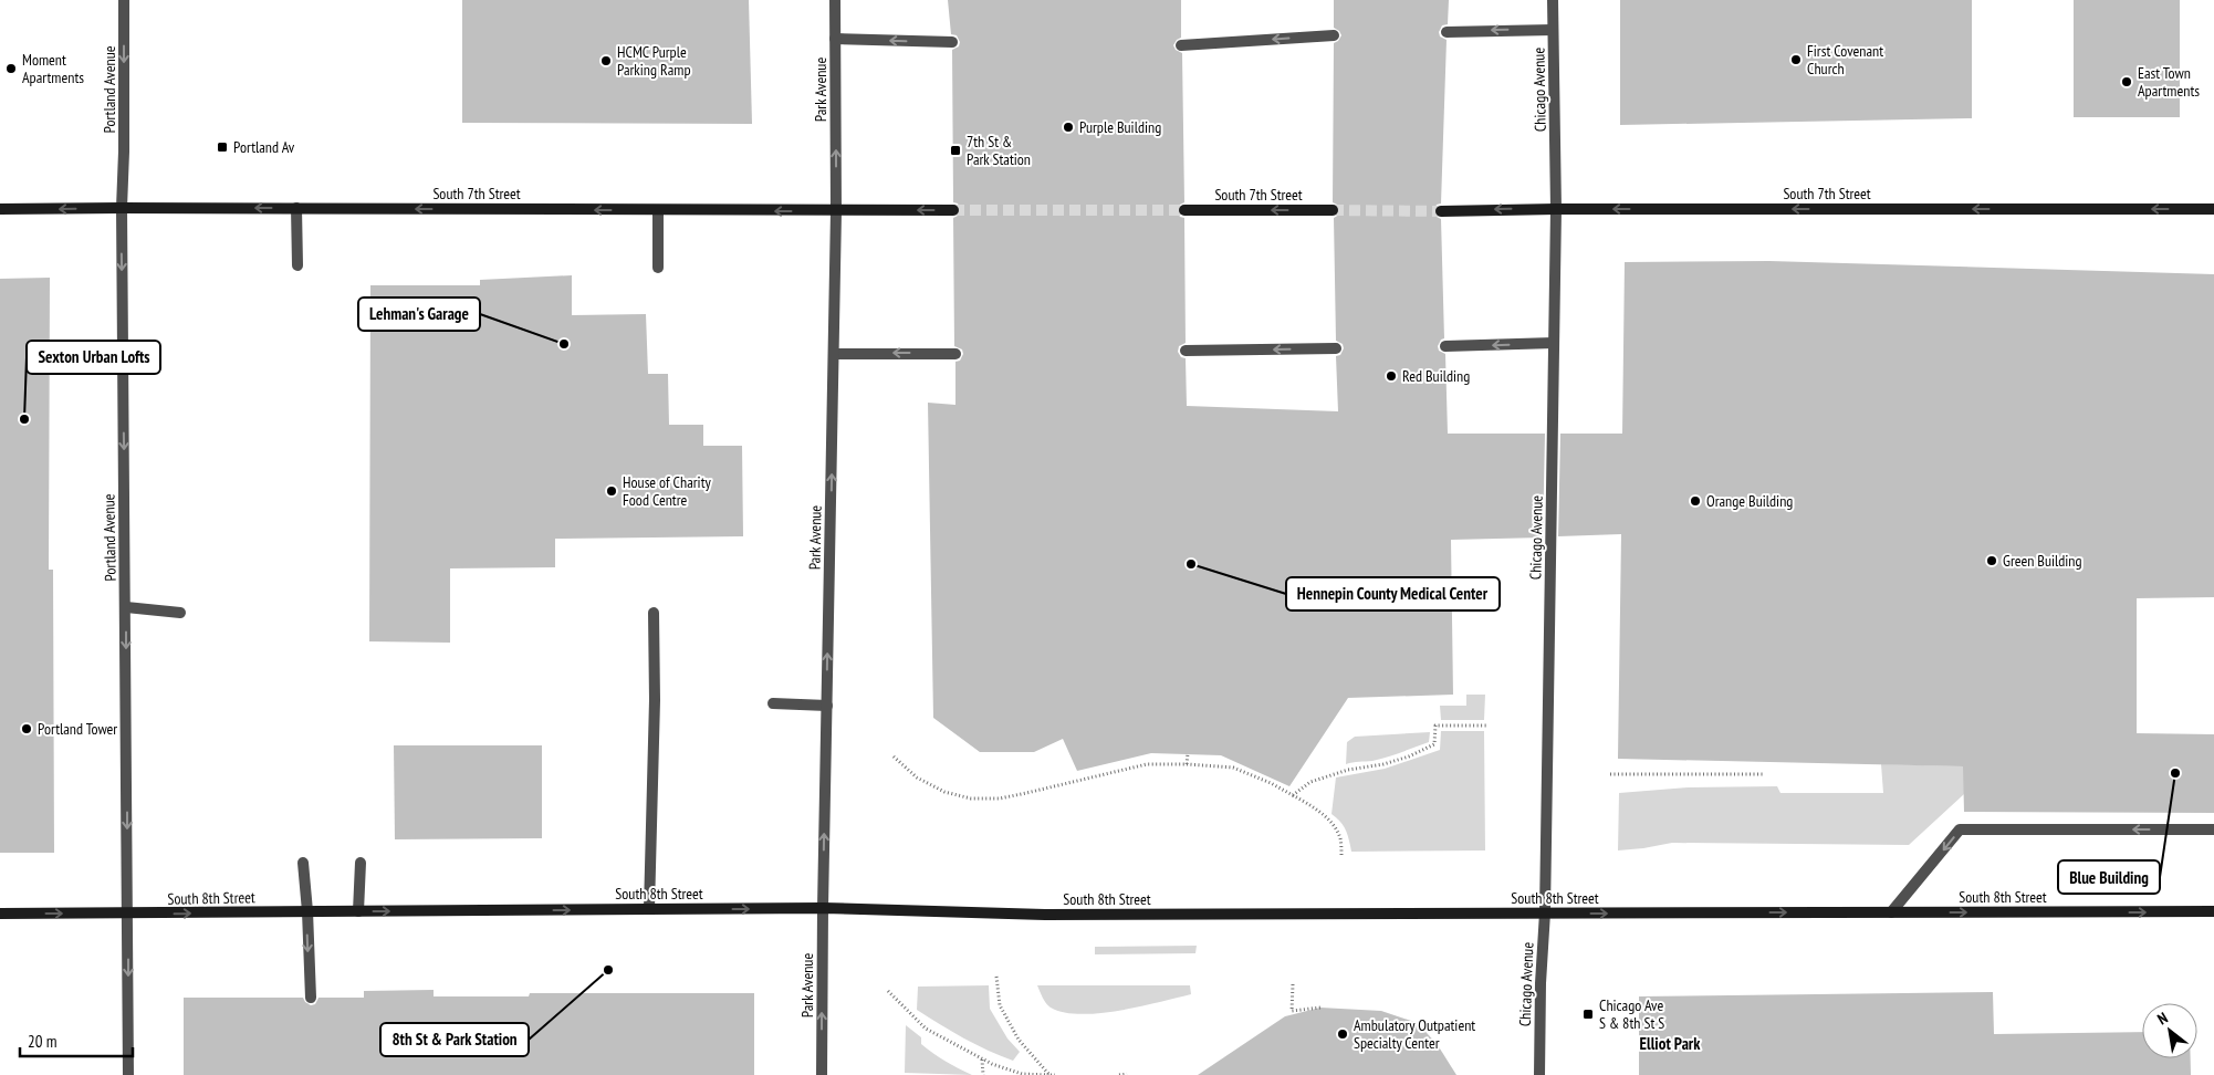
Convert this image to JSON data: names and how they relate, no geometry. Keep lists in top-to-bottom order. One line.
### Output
{"streets":{"main road":["South 7th Street","South 8th Street"],"street":["Portland Avenue","Park Avenue","Chicago Avenue"]},"crossings":[["Portland Avenue","South 7th Street"],["Portland Avenue","South 8th Street"],["Park Avenue","South 7th Street"],["Park Avenue","South 8th Street"],["Chicago Avenue","South 7th Street"],["Chicago Avenue","South 8th Street"]],"one_way":["Portland Avenue","Park Avenue","South 7th Street","South 8th Street"],"districts":["Elliot Park"],"places":{"other":["First Covenant Church","HCMC Purple Parking Ramp","Moment Apartments","East Town Apartments","Purple Building","Lehman's Garage","Red Building","Sexton Urban Lofts","House of Charity Food Centre","Orange Building","Green Building","Hennepin County Medical Center","Portland Tower","Blue Building","8th St & Park Station","Ambulatory Outpatient Specialty Center"],"transit":["Portland Av","7th St & Park Station","Chicago Ave S & 8th St S"]},"scale_bar":"20 m","north":"top left"}
